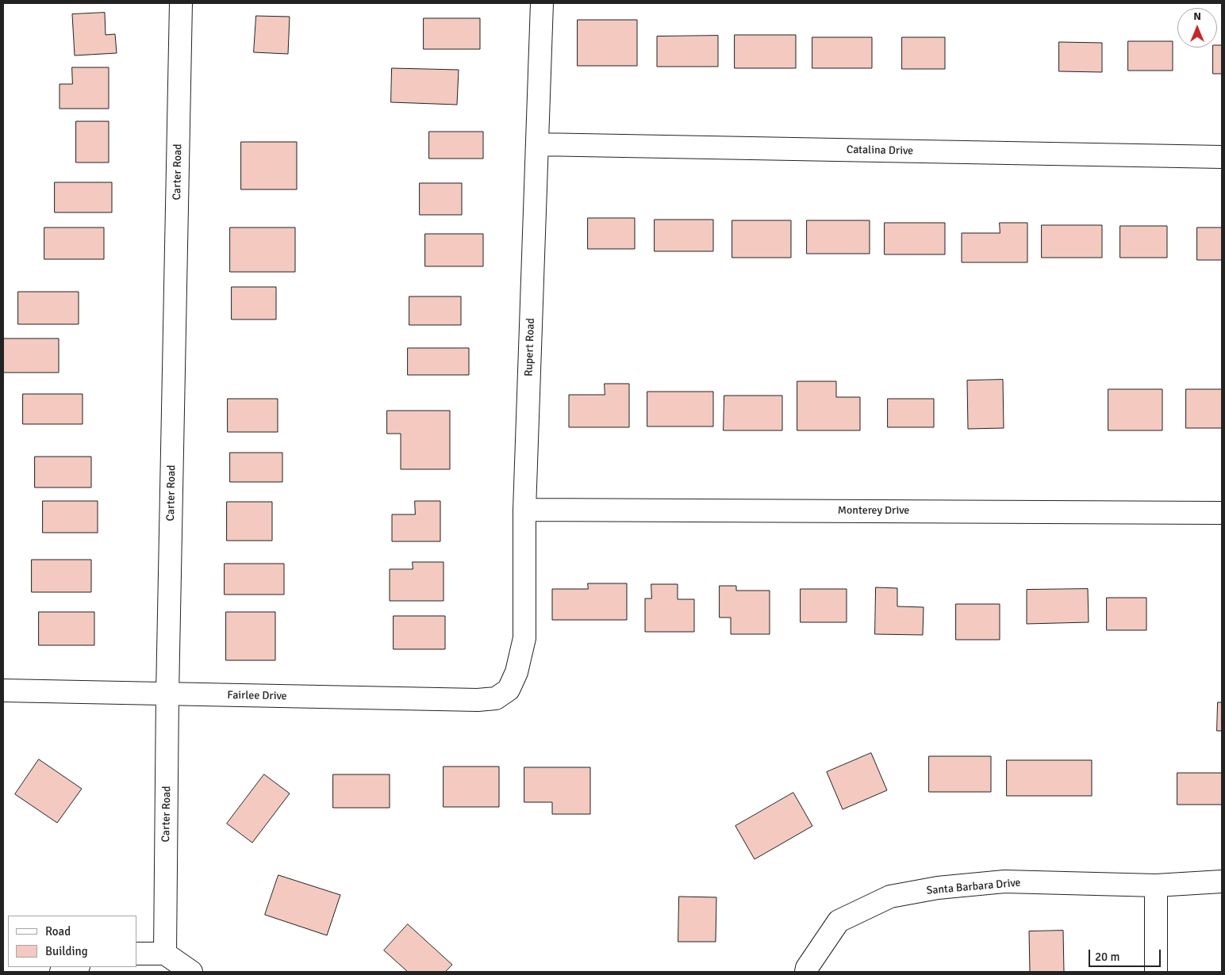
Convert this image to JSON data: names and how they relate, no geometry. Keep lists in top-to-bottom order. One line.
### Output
{"streets":{"street":["Catalina Drive","Carter Road","Rupert Road","Monterey Drive","Fairlee Drive","Santa Barbara Drive"]},"crossings":[["Catalina Drive","Rupert Road"],["Carter Road","Fairlee Drive"],["Rupert Road","Monterey Drive"],["Rupert Road","Fairlee Drive"]],"legend":["Road","Building"],"scale_bar":"20 m","north":"top"}
